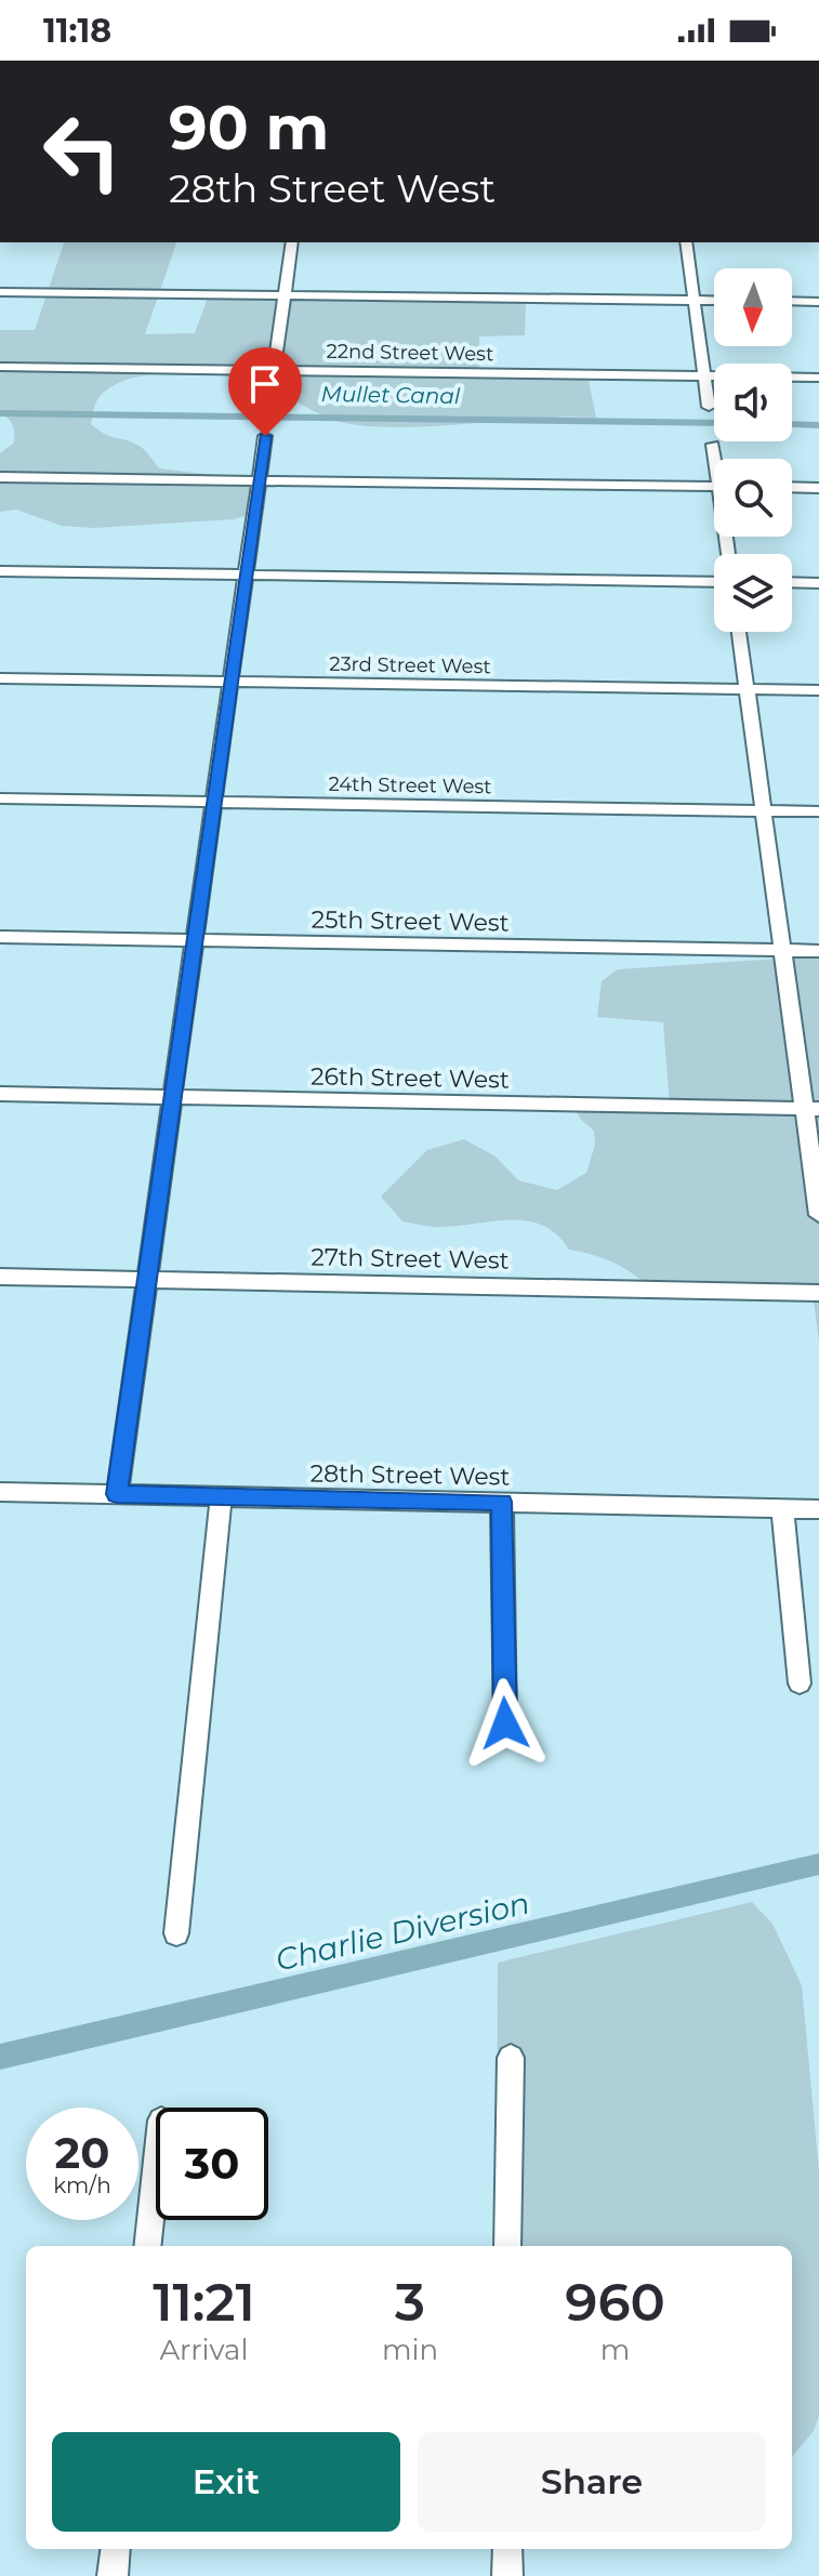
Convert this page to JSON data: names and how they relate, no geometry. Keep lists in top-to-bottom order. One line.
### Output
{"streets":{"street":["22nd Street West","23rd Street West","24th Street West","25th Street West","26th Street West","27th Street West","28th Street West"]},"water":["Mullet Canal","Charlie Diversion"],"north":"bottom","page":{"status":"11:18","turn":["90 m","28th Street West"],"speed":"20 km/h","limit":"30","eta":["11:21","Arrival","3","min","960","m"],"buttons":["Exit","Share"]}}
